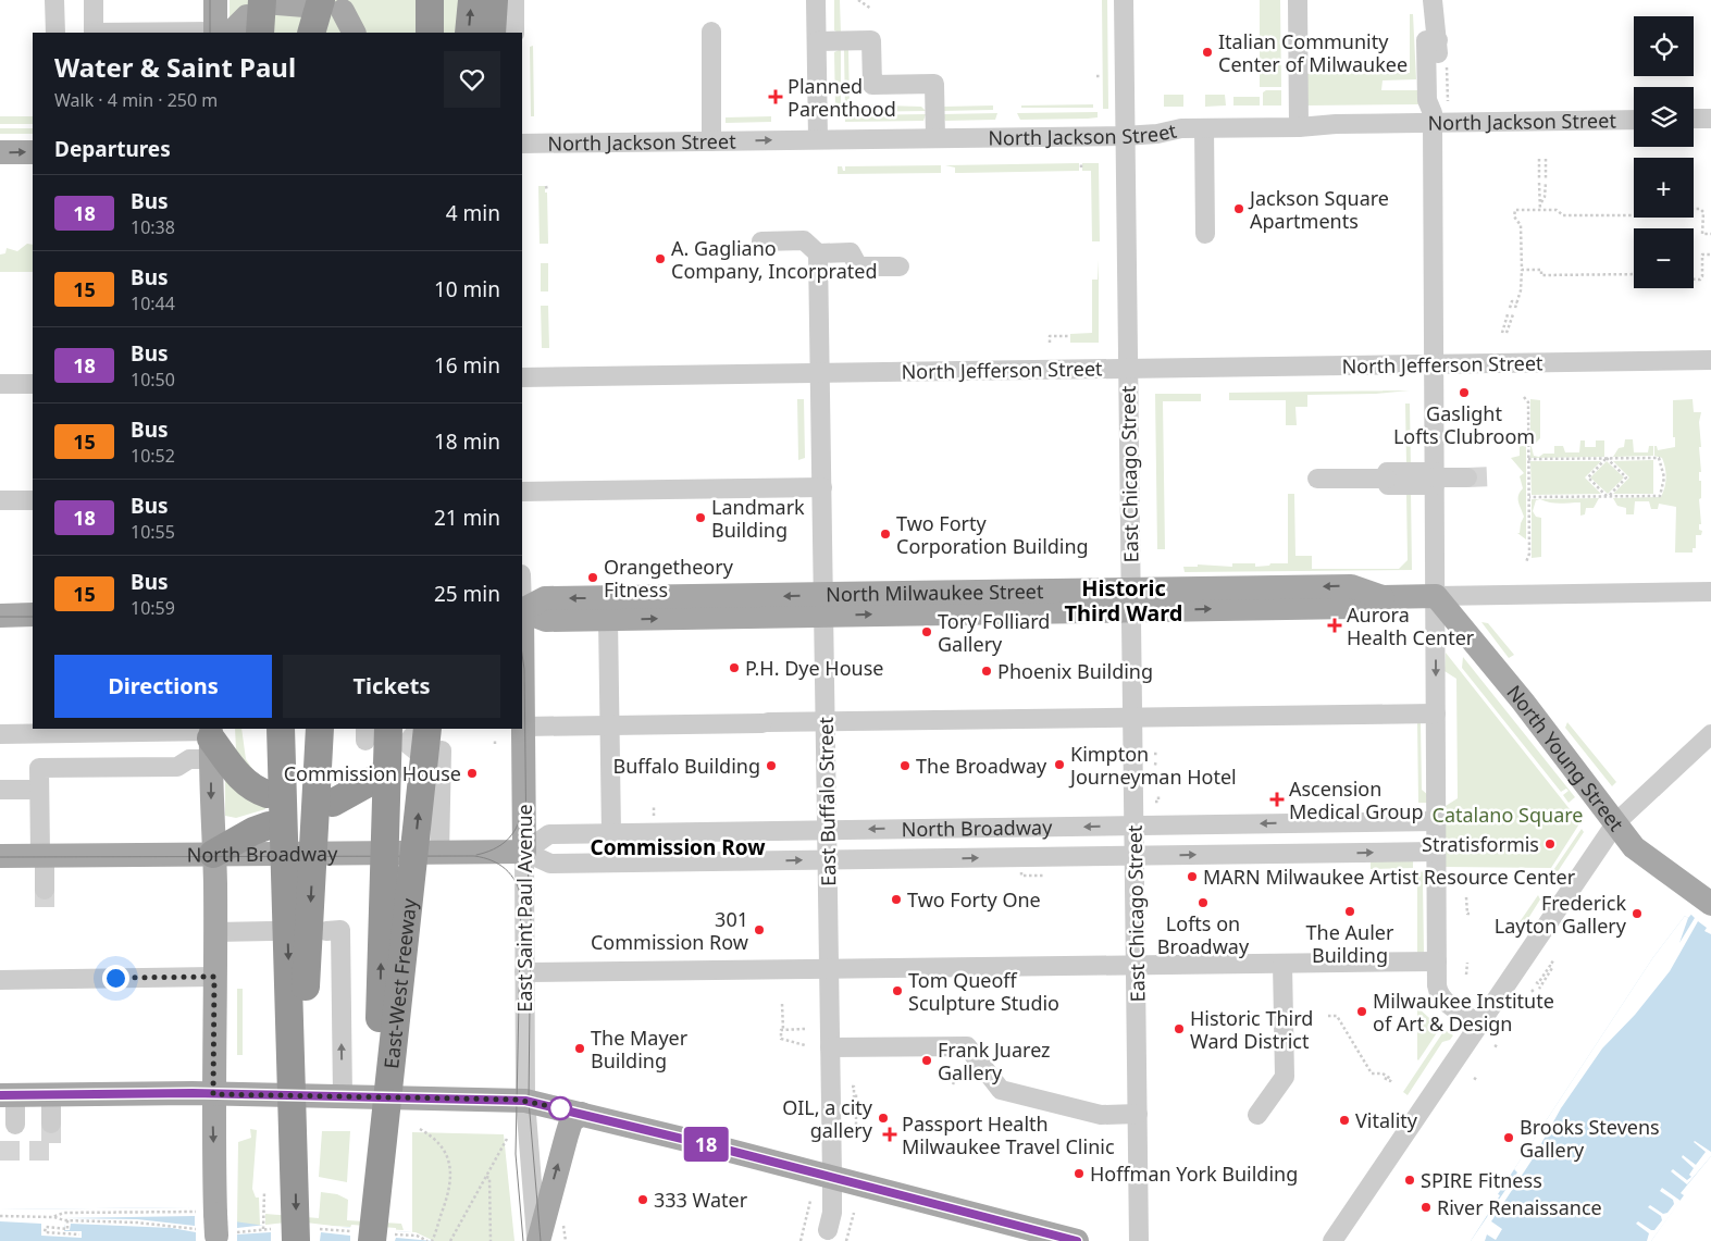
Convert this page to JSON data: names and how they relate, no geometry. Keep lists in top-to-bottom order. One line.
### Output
{"streets":{"highway":["East-West Freeway"],"main road":["North Milwaukee Street","North Young Street","North Broadway","East Saint Paul Avenue"],"street":["North Jackson Street","North Jefferson Street","East Chicago Street","East Buffalo Street"]},"crossings":[["North Jackson Street","East Chicago Street"],["North Jefferson Street","East Chicago Street"],["North Jefferson Street","East Buffalo Street"],["East Chicago Street","North Milwaukee Street"],["East Chicago Street","North Broadway"],["North Milwaukee Street","North Young Street"],["North Milwaukee Street","East Buffalo Street"],["East Buffalo Street","North Broadway"],["North Broadway","East Saint Paul Avenue"]],"districts":["Historic Third Ward","Commission Row"],"parks":["Catalano Square"],"places":{"other":["Italian Community Center of Milwaukee","Jackson Square Apartments","A. Gagliano Company, Incorprated","Gaslight Lofts Clubroom","Landmark Building","Two Forty Corporation Building","Orangetheory Fitness","Tory Folliard Gallery","P.H. Dye House","Phoenix Building","Kimpton Journeyman Hotel","Buffalo Building","The Broadway","Commission House","Stratisformis","MARN Milwaukee Artist Resource Center","Two Forty One","Lofts on Broadway","The Auler Building","Frederick Layton Gallery","301 Commission Row","Tom Queoff Sculpture Studio","Milwaukee Institute of Art & Design","Historic Third Ward District","The Mayer Building","Frank Juarez Gallery","OIL, a city gallery","Vitality","Brooks Stevens Gallery","Hoffman York Building","SPIRE Fitness","333 Water","River Renaissance"],"health":["Planned Parenthood","Aurora Health Center","Ascension Medical Group","Passport Health Milwaukee Travel Clinic"]},"lines":["bus line 18"],"page":{"on_map":"18","map_buttons":["+","−"],"heading":[["Water & Saint Paul","Walk · 4 min · 250 m"],"Departures"],"list":[{"mark":"18","name":"Bus","note":"10:38","value":"4 min"},{"mark":"15","name":"Bus","note":"10:44","value":"10 min"},{"mark":"18","name":"Bus","note":"10:50","value":"16 min"},{"mark":"15","name":"Bus","note":"10:52","value":"18 min"},{"mark":"18","name":"Bus","note":"10:55","value":"21 min"},{"mark":"15","name":"Bus","note":"10:59","value":"25 min"}],"buttons":["Directions","Tickets"]}}
